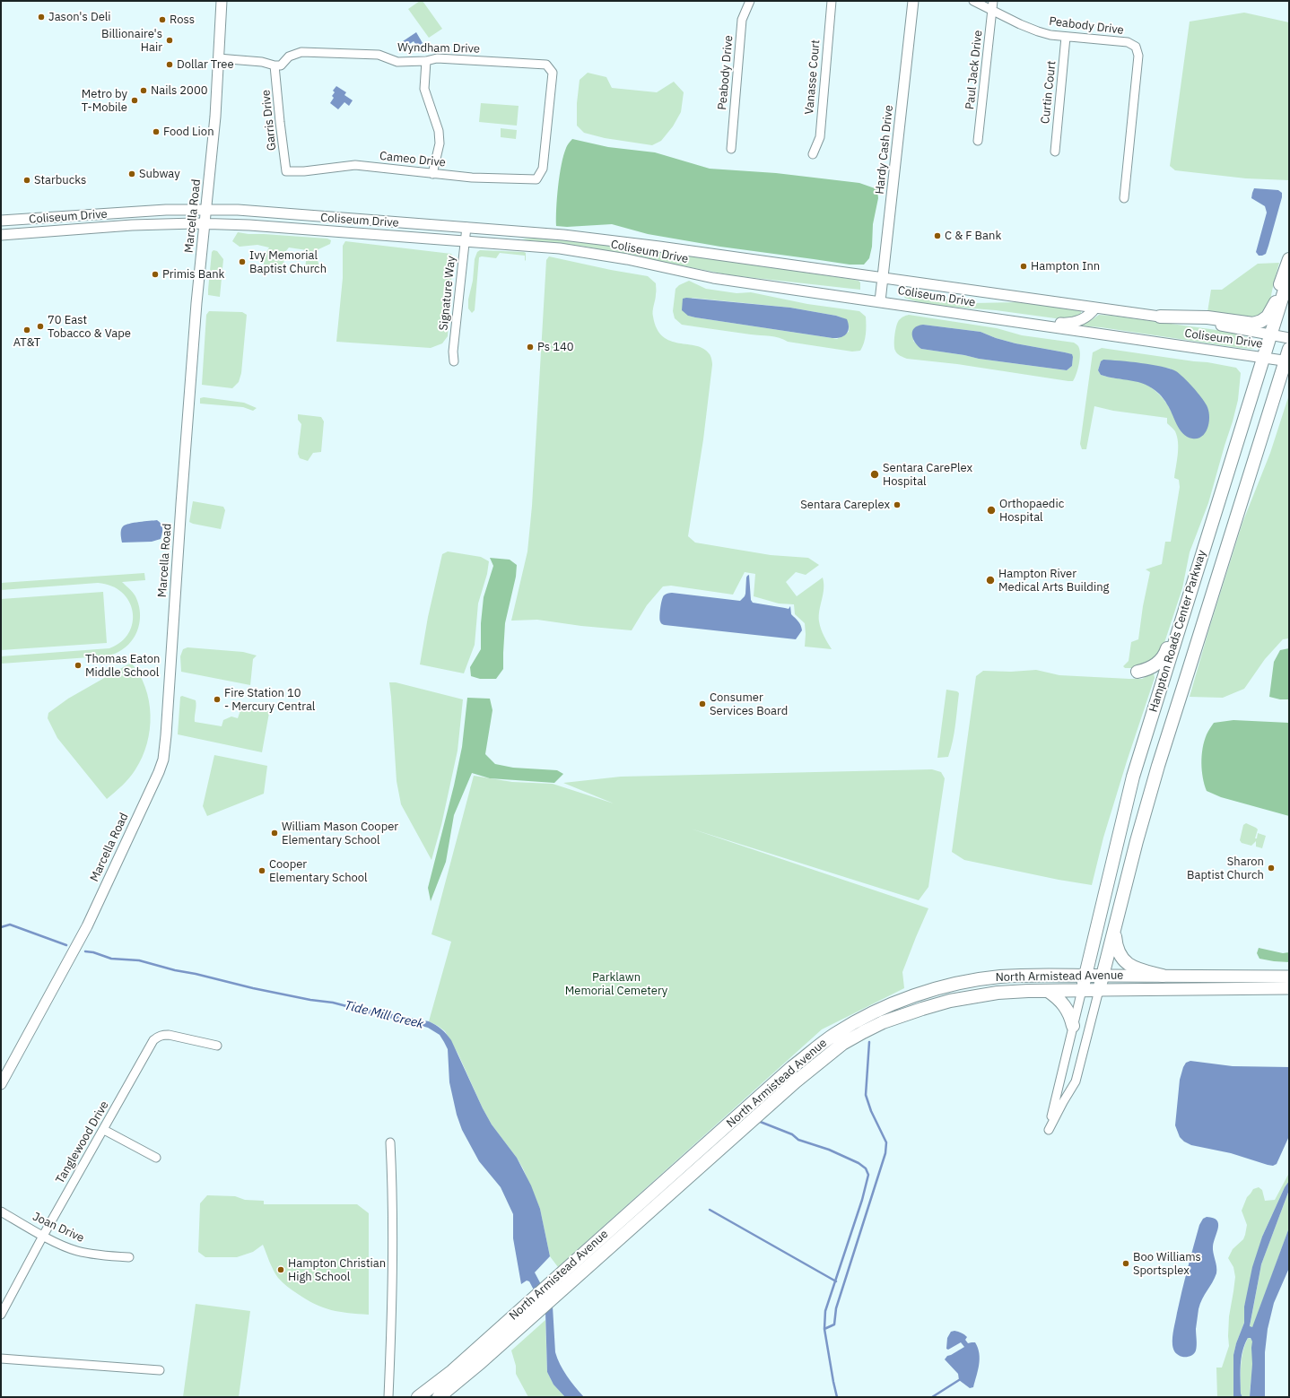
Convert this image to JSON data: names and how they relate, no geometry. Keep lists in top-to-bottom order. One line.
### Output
{"streets":{"main road":["Hampton Roads Center Parkway","North Armistead Avenue"],"street":["Peabody Drive","Wyndham Drive","Paul Jack Drive","Vanasse Court","Curtin Court","Garris Drive","Hardy Cash Drive","Cameo Drive","Marcella Road","Coliseum Drive","Signature Way","Tanglewood Drive","Joan Drive"]},"crossings":[["Peabody Drive","Paul Jack Drive"],["Peabody Drive","Curtin Court"],["Wyndham Drive","Garris Drive"],["Wyndham Drive","Cameo Drive"],["Garris Drive","Cameo Drive"],["Hardy Cash Drive","Coliseum Drive"],["Marcella Road","Coliseum Drive"],["Coliseum Drive","Signature Way"],["Coliseum Drive","Hampton Roads Center Parkway"],["Hampton Roads Center Parkway","North Armistead Avenue"],["Tanglewood Drive","Joan Drive"]],"water":["Tide Mill Creek"],"parks":["Parklawn Memorial Cemetery"],"places":["Jason's Deli","Ross","Billionaire's Hair","Dollar Tree","Nails 2000","Metro by T-Mobile","Food Lion","Subway","Starbucks","C & F Bank","Ivy Memorial Baptist Church","Hampton Inn","Primis Bank","70 East Tobacco & Vape","AT&T","Ps 140","Sentara CarePlex Hospital","Sentara Careplex","Orthopaedic Hospital","Hampton River Medical Arts Building","Thomas Eaton Middle School","Fire Station 10 - Mercury Central","Consumer Services Board","William Mason Cooper Elementary School","Sharon Baptist Church","Cooper Elementary School","Boo Williams Sportsplex","Hampton Christian High School"]}
